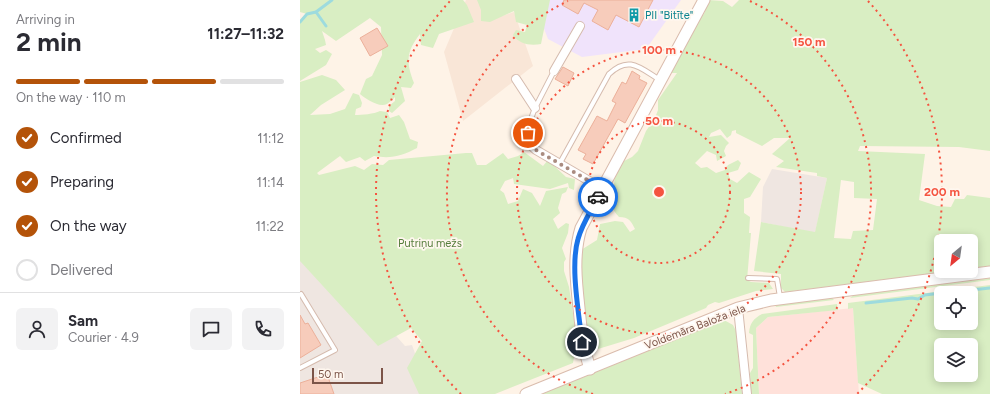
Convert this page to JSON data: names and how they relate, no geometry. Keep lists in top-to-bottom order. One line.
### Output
{"streets":{"main road":["Voldemāra Baloža iela"]},"parks":["Putriņu mežs"],"places":{"building":["PII \"Bitīte\""]},"scale_bar":"50 m","north":"bottom left","page":{"heading":["2 min","Arriving in","11:27–11:32"],"panel":["Sam","Courier · 4.9"],"bar":"On the way · 110 m","list":[["Confirmed","11:12"],["Preparing","11:14"],["On the way","11:22"],"Delivered"],"scale":"50 m"},"rings":["150 m","100 m","50 m","200 m"]}
